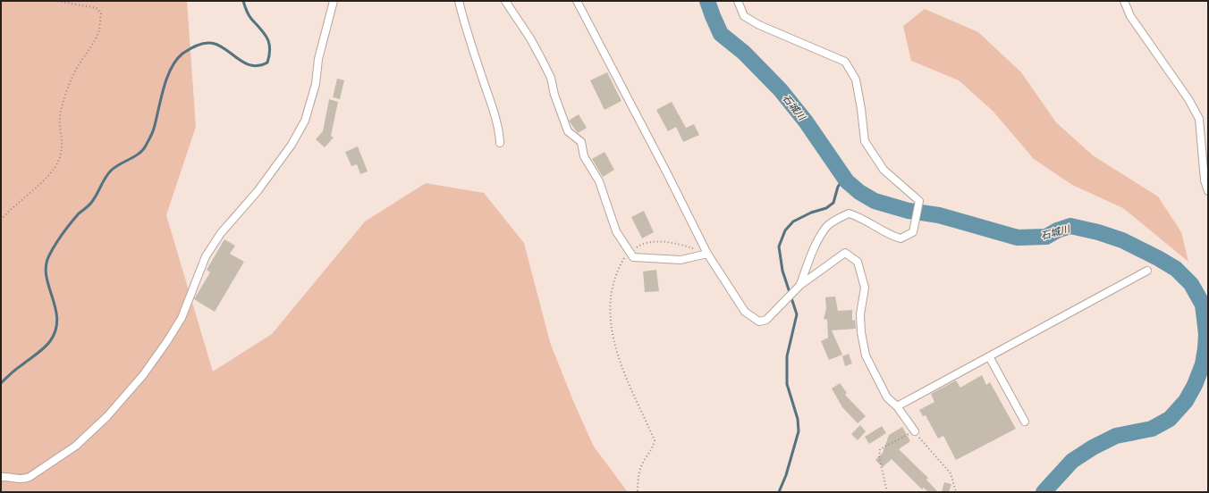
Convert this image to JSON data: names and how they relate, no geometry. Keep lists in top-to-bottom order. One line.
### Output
{"water":["石城川"]}
